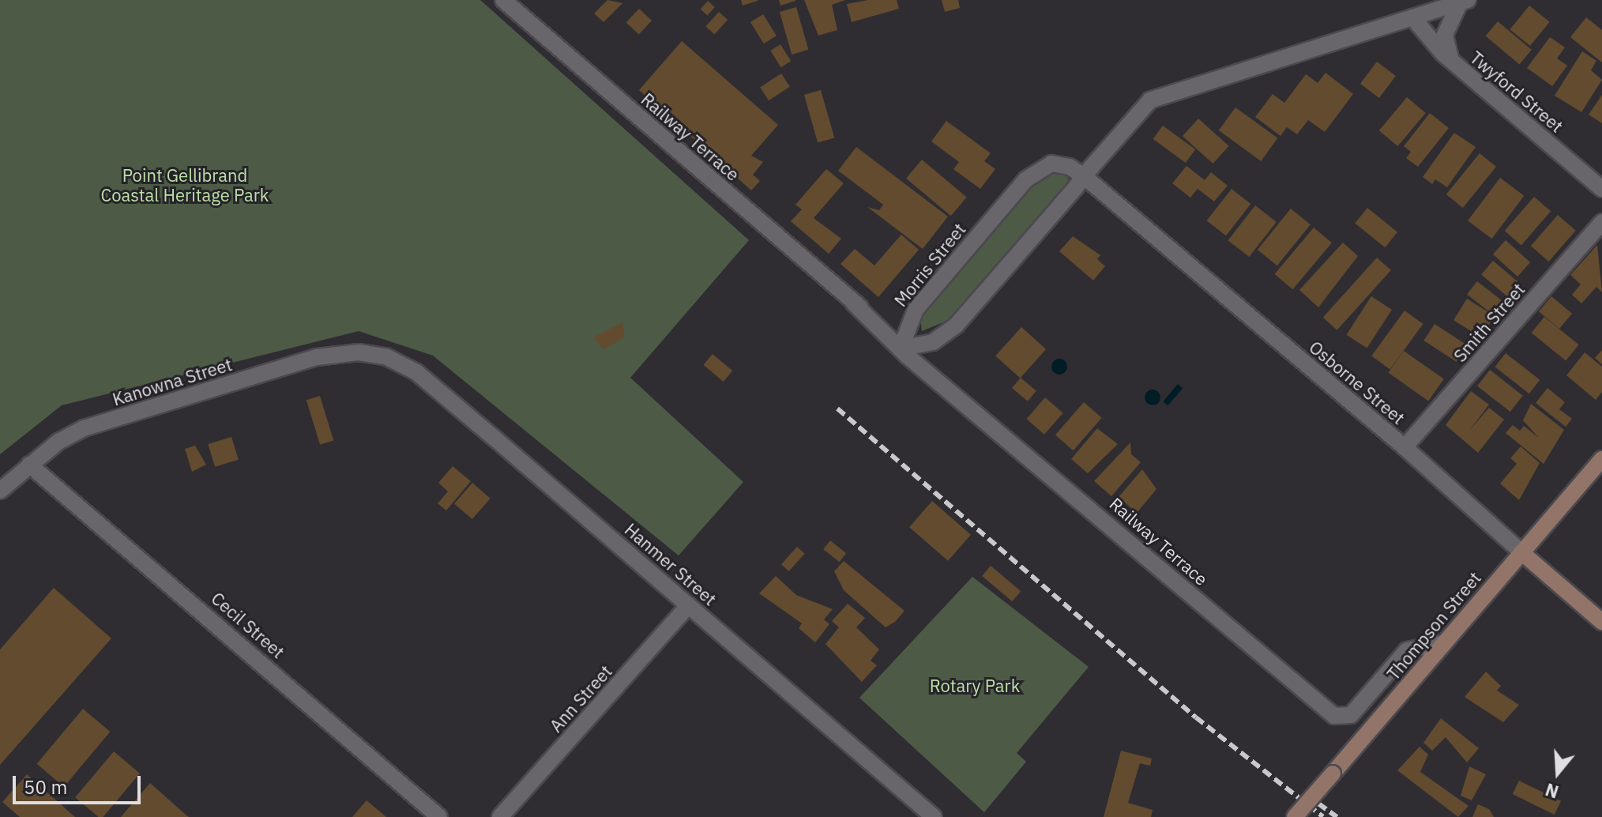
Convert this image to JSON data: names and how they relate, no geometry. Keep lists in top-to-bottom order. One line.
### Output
{"streets":{"street":["Twyford Street","Railway Terrace","Morris Street","Smith Street","Kanowna Street","Osborne Street","Hanmer Street","Cecil Street","Thompson Street","Ann Street"]},"crossings":[["Railway Terrace","Morris Street"],["Railway Terrace","Thompson Street"],["Morris Street","Osborne Street"],["Smith Street","Osborne Street"],["Kanowna Street","Hanmer Street"],["Kanowna Street","Cecil Street"],["Osborne Street","Thompson Street"],["Hanmer Street","Ann Street"]],"parks":["Point Gellibrand Coastal Heritage Park","Rotary Park"],"scale_bar":"50 m","north":"bottom"}
